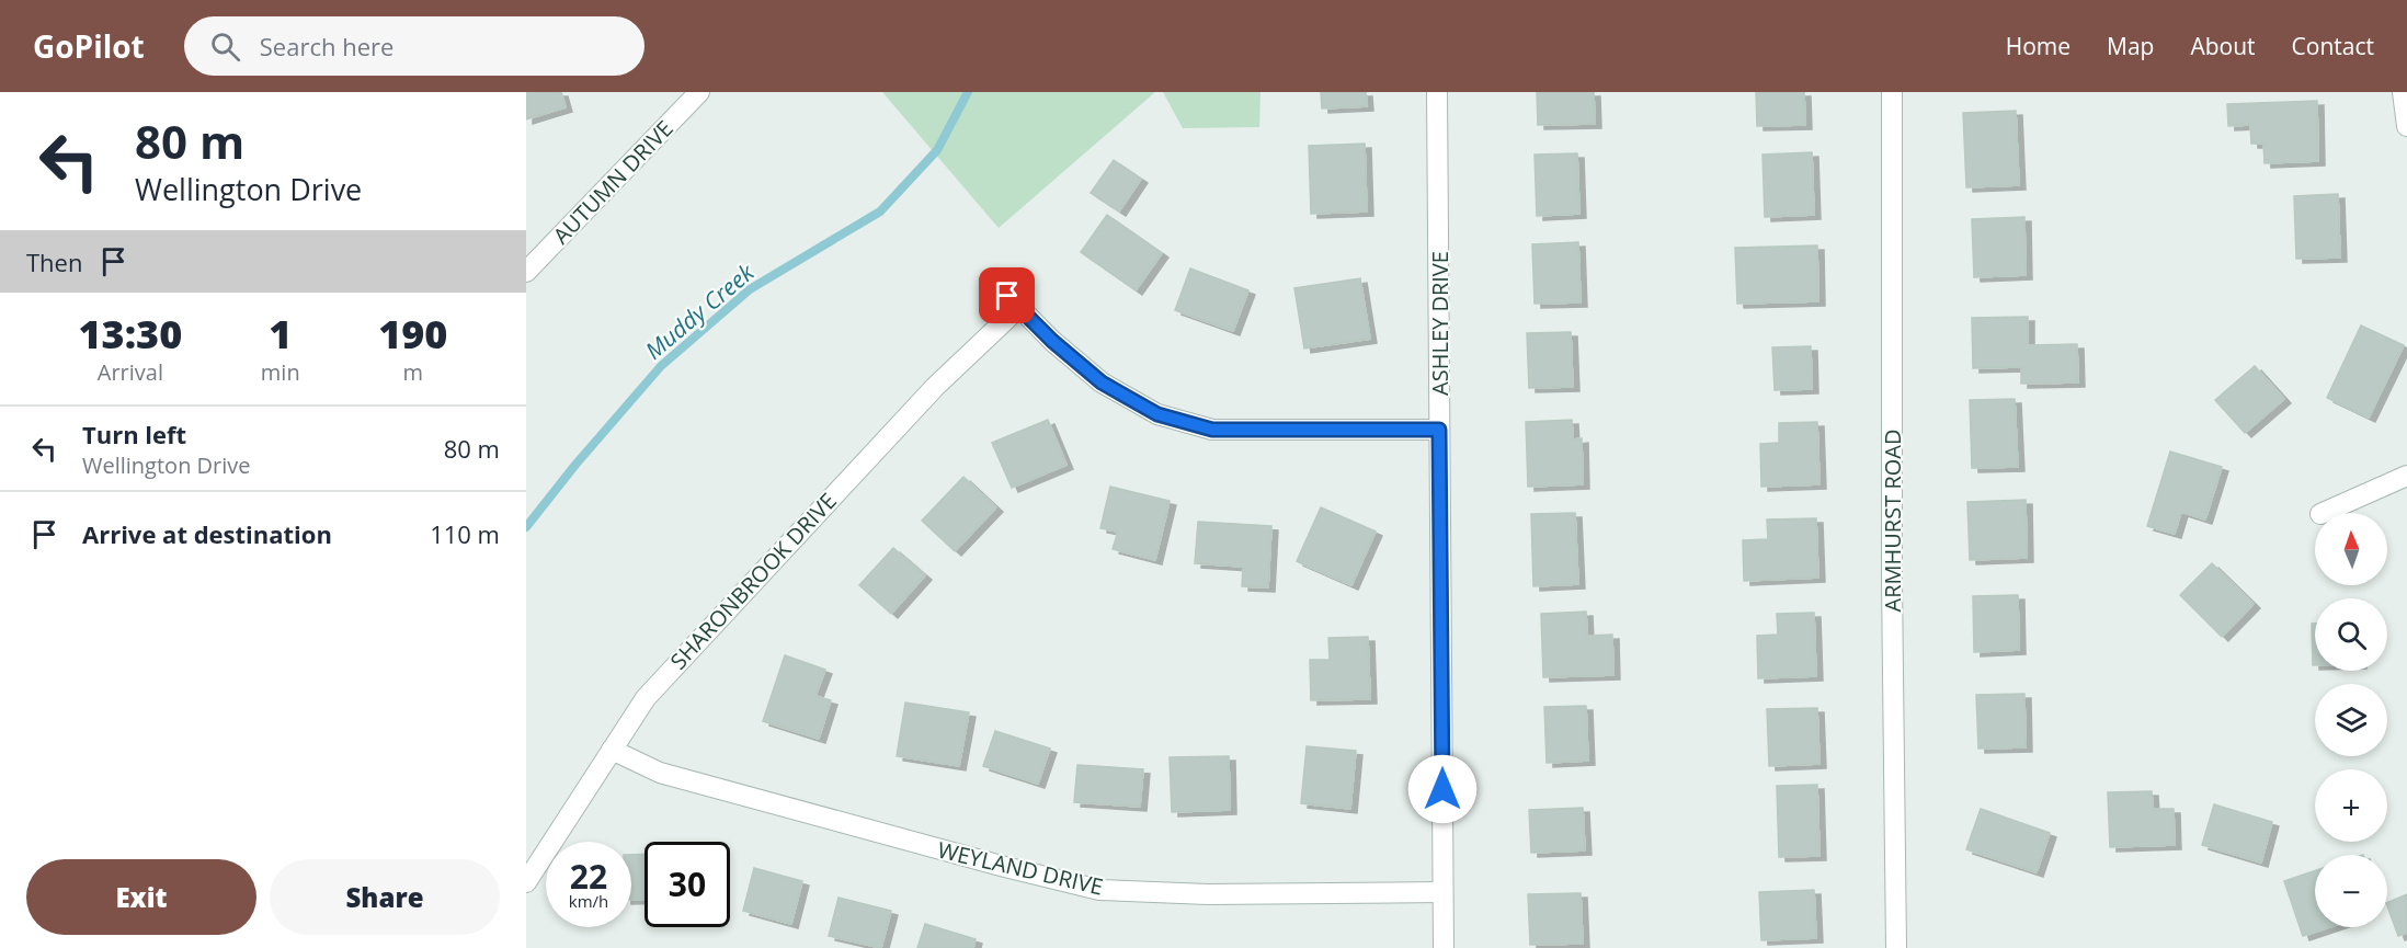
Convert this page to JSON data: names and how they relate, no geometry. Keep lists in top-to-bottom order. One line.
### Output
{"streets":{"street":["AUTUMN DRIVE","ASHLEY DRIVE","ARMHURST ROAD","SHARONBROOK DRIVE","WEYLAND DRIVE"]},"crossings":[["ASHLEY DRIVE","WEYLAND DRIVE"],["SHARONBROOK DRIVE","WEYLAND DRIVE"]],"water":["Muddy Creek"],"north":"top","page":{"header":"GoPilot","search":"Search here","nav":["Home","Map","About","Contact"],"turn":["80 m","Wellington Drive"],"then":"Then","eta":["13:30","Arrival","1","min","190","m"],"list":[{"name":"Turn left","note":"Wellington Drive","value":"80 m"},{"name":"Arrive at destination","value":"110 m"}],"map_buttons":["+","−"],"speed":"22 km/h","limit":"30","buttons":["Exit","Share"]}}
